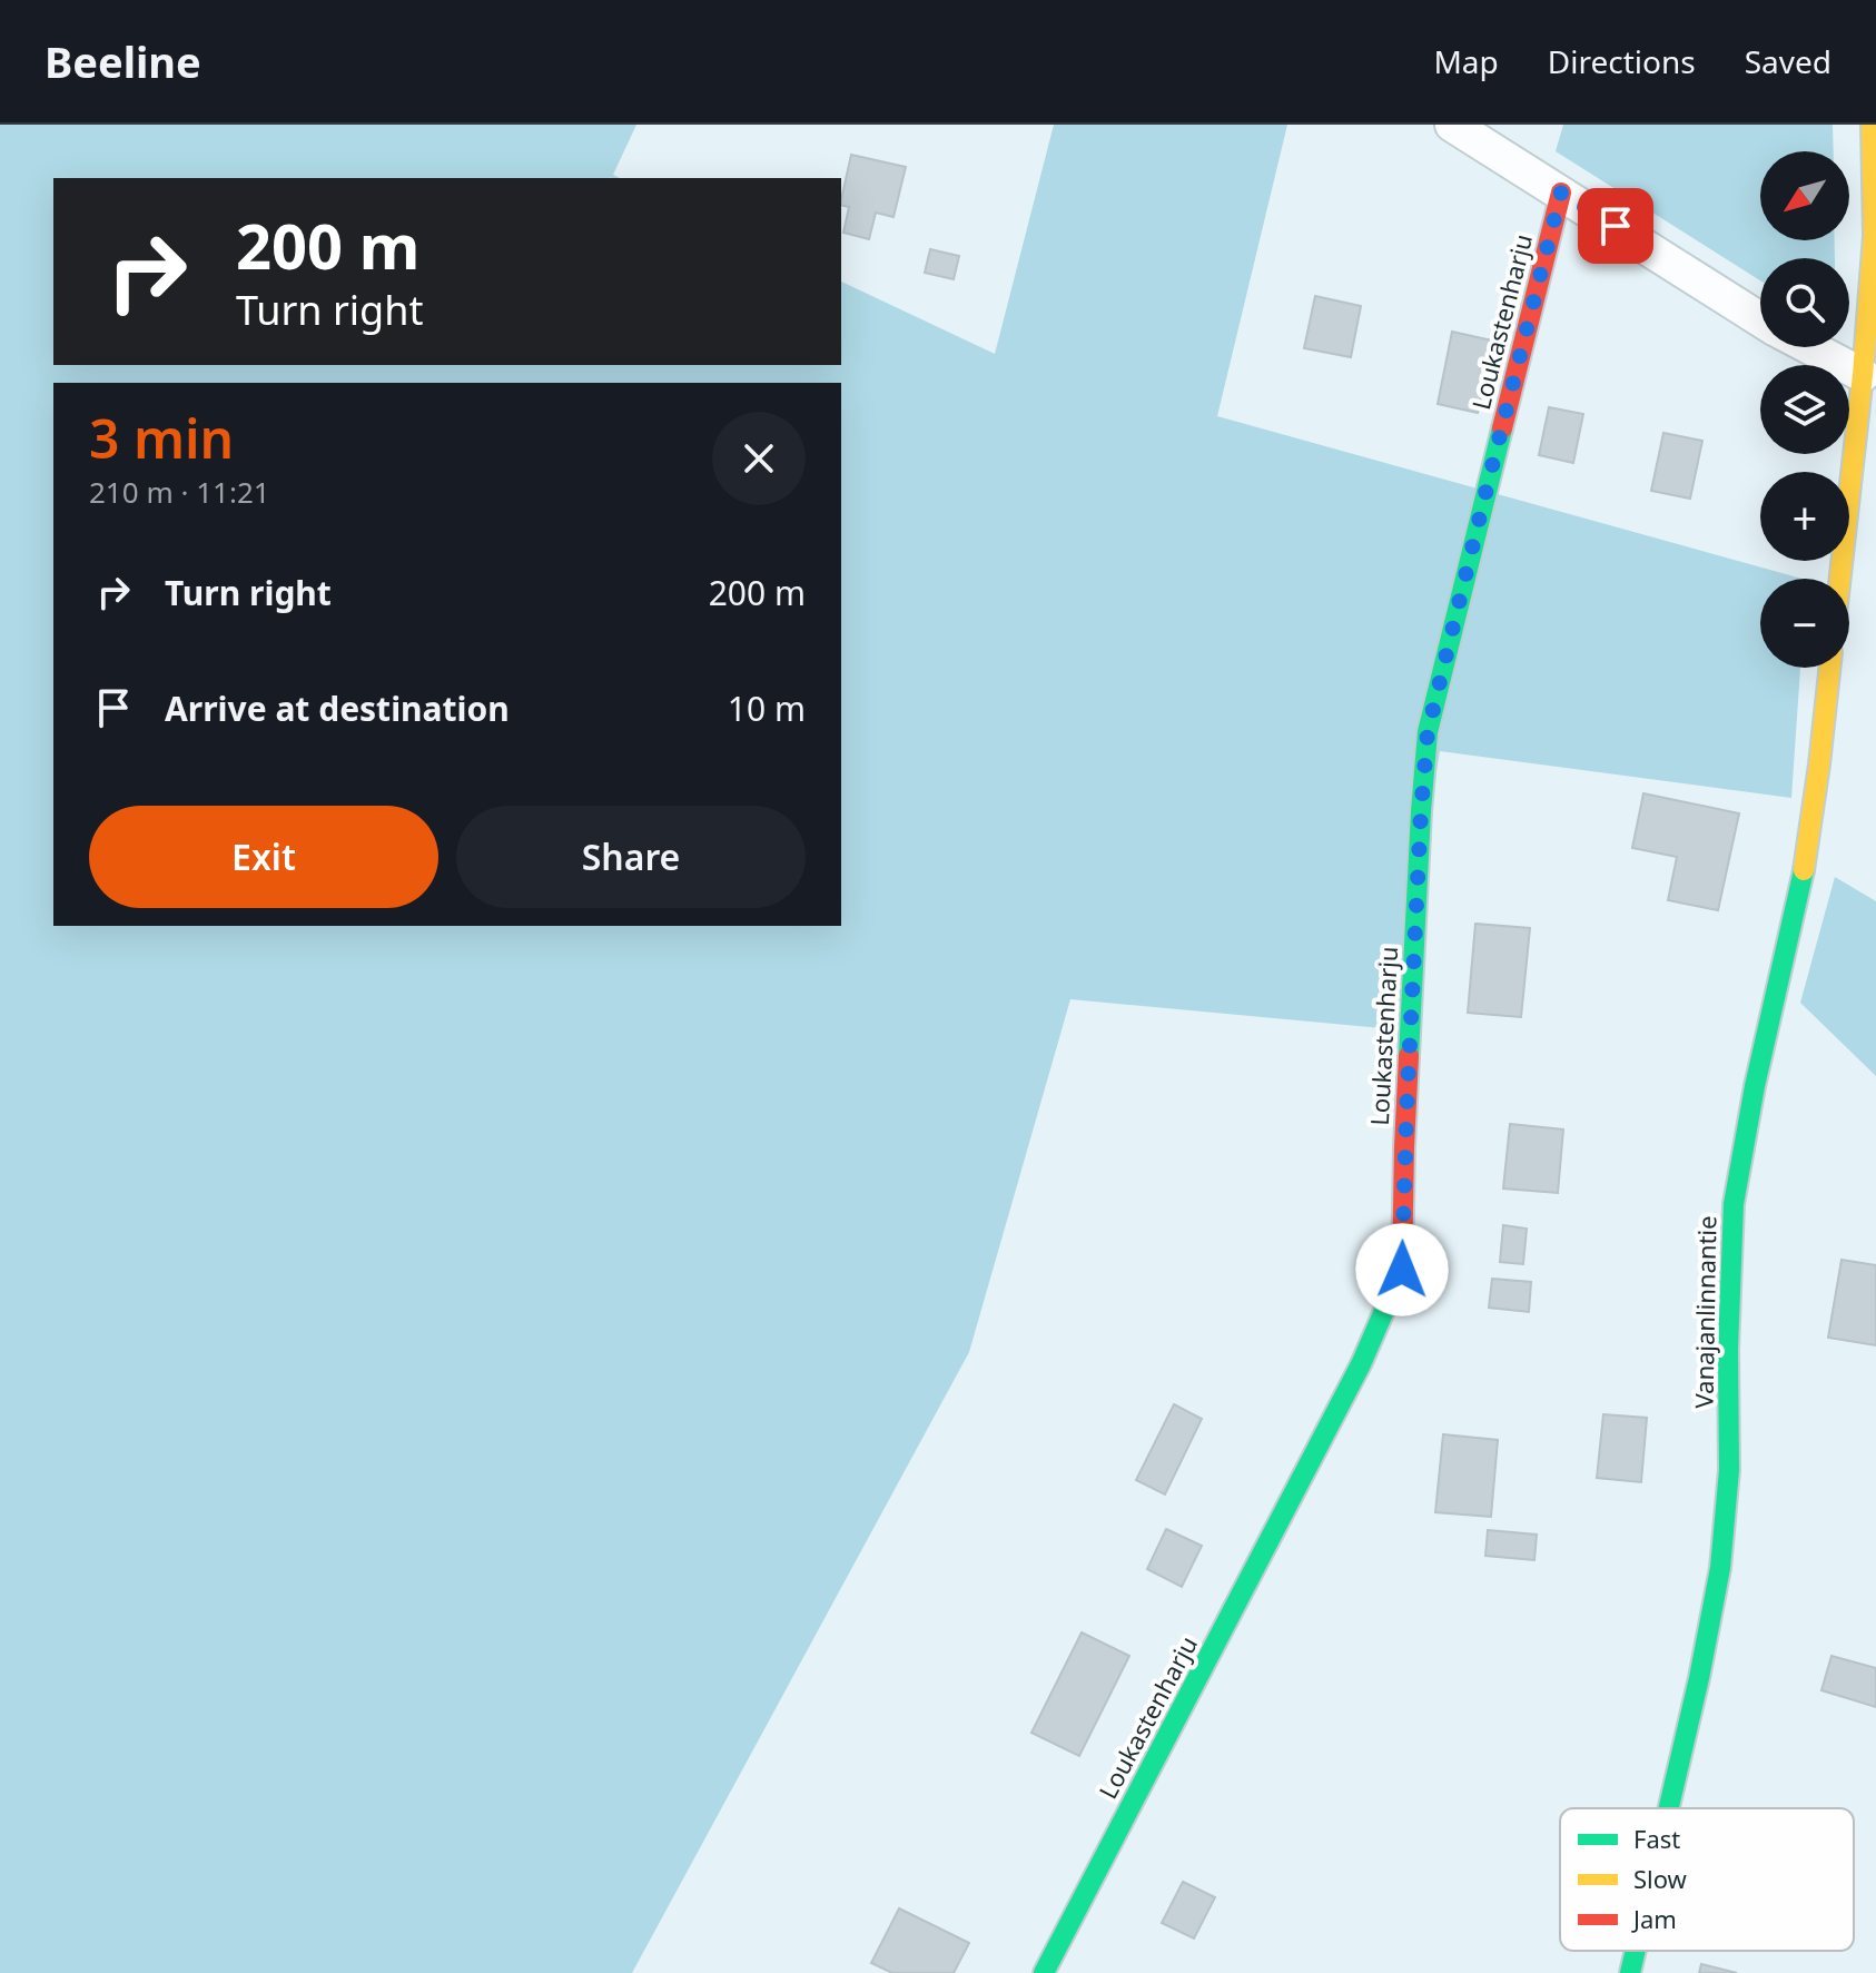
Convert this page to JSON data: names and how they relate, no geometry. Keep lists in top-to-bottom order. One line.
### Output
{"streets":{"street":["Loukastenharju","Vanajanlinnantie"]},"legend":["Fast","Slow","Jam"],"north":"bottom left","page":{"header":"Beeline","nav":["Map","Directions","Saved"],"map_buttons":["+","−"],"turn":["200 m","Turn right"],"heading":["3 min","210 m · 11:21"],"list":[{"name":"Turn right","value":"200 m"},{"name":"Arrive at destination","value":"10 m"}],"buttons":["Exit","Share"]}}
